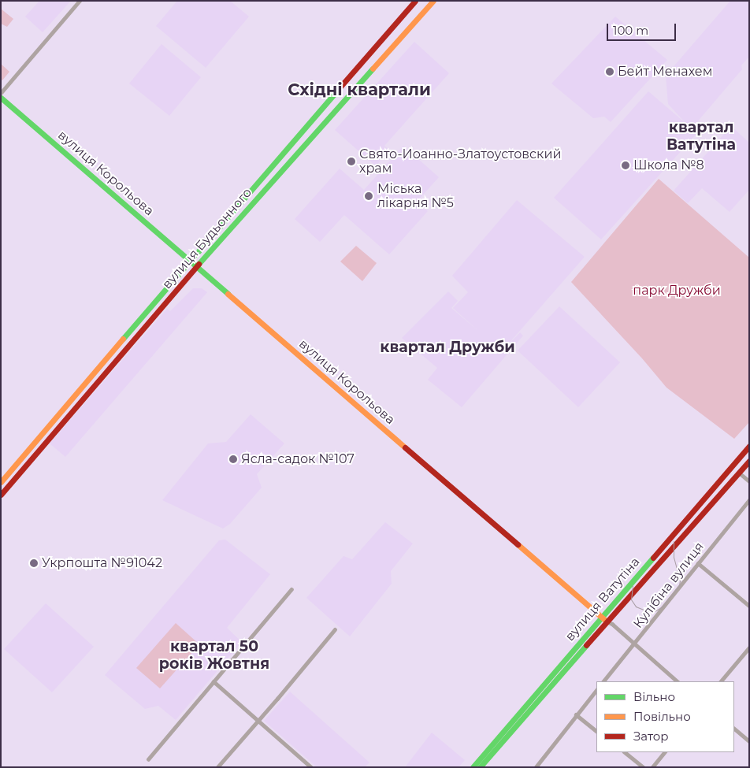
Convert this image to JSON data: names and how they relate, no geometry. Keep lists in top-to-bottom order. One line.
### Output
{"streets":{"main road":["вулиця Корольова","вулиця Будьонного","вулиця Ватутіна"],"street":["Кулібіна вулиця"]},"crossings":[["вулиця Корольова","вулиця Будьонного"],["вулиця Корольова","Кулібіна вулиця"],["вулиця Корольова","вулиця Ватутіна"]],"districts":["Східні квартали","квартал Ватутіна","квартал Дружби","квартал 50 років Жовтня"],"parks":["парк Дружби"],"places":["Бейт Менахем","Свято-Иоанно-Златоустовский храм","Школа №8","Міська лікарня №5","Ясла-садок №107","Укрпошта №91042"],"legend":["Вільно","Повільно","Затор"],"scale_bar":"100 m"}
